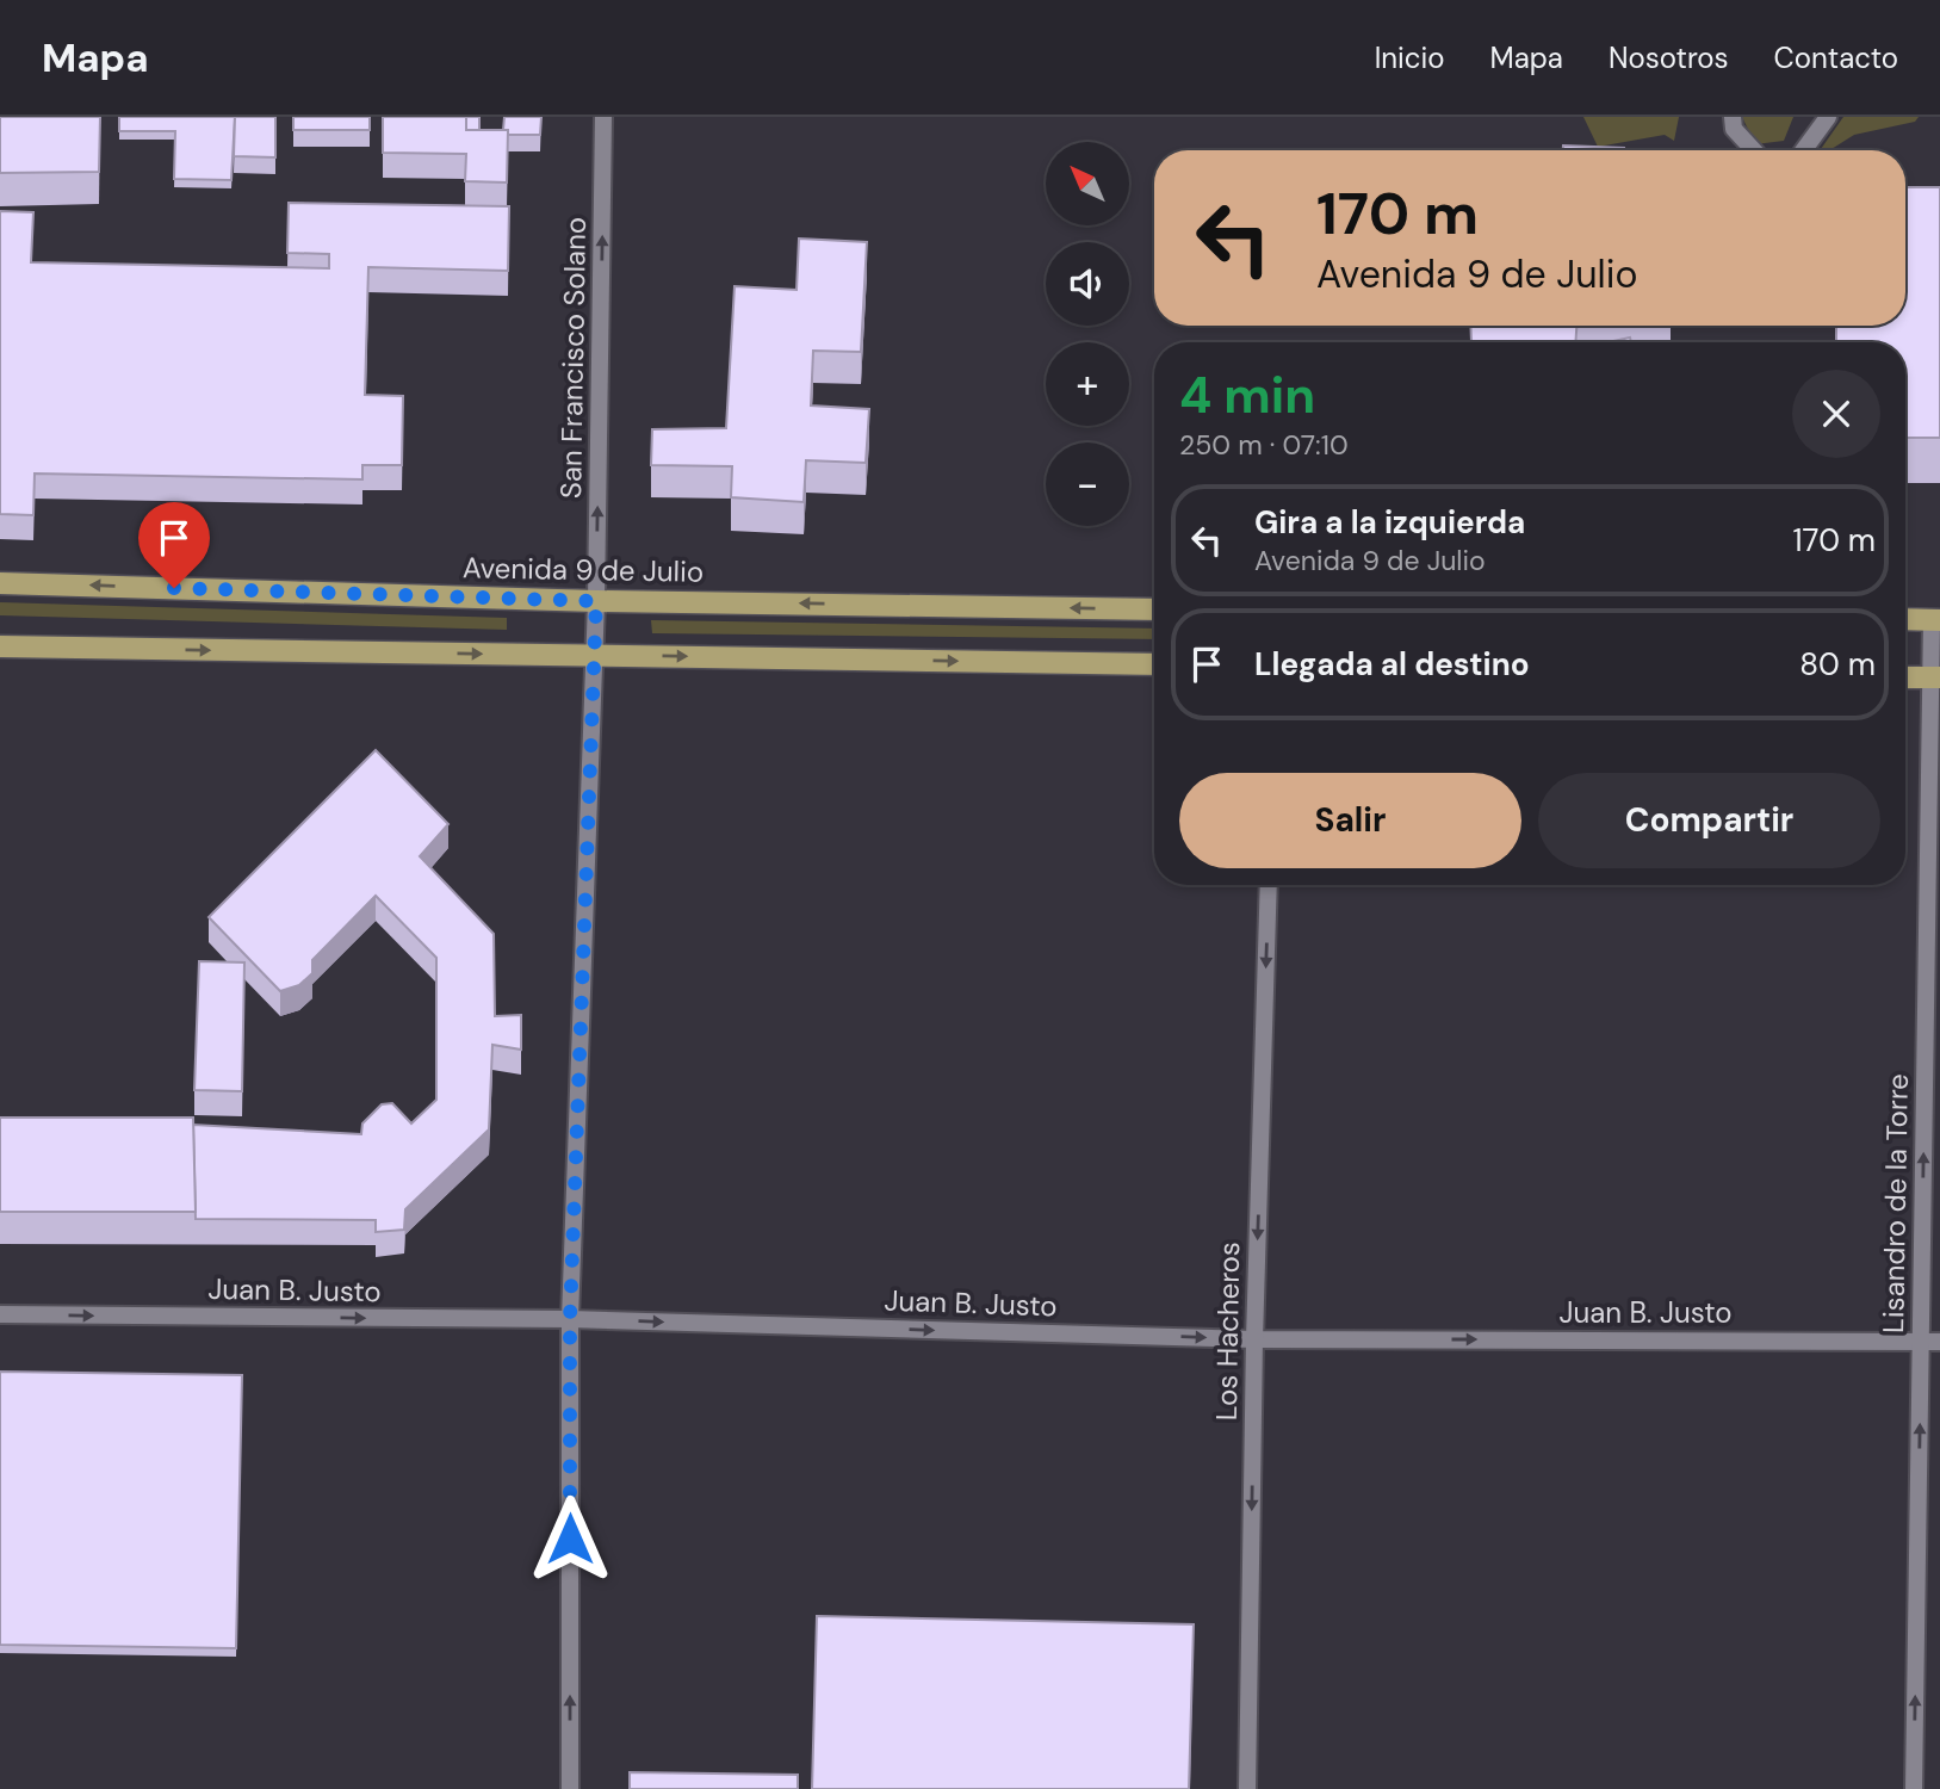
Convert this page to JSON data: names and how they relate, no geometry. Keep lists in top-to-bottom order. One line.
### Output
{"streets":{"main road":["Avenida 9 de Julio"],"street":["San Francisco Solano","Lisandro de la Torre","Juan B. Justo","Los Hacheros"]},"crossings":[["San Francisco Solano","Avenida 9 de Julio"],["San Francisco Solano","Juan B. Justo"],["Lisandro de la Torre","Juan B. Justo"],["Juan B. Justo","Los Hacheros"]],"one_way":["San Francisco Solano","Lisandro de la Torre","Juan B. Justo","Los Hacheros"],"north":"top left","page":{"header":"Mapa","nav":["Inicio","Mapa","Nosotros","Contacto"],"map_buttons":["+","−"],"turn":["170 m","Avenida 9 de Julio"],"heading":["4 min","250 m · 07:10"],"list":[{"name":"Gira a la izquierda","note":"Avenida 9 de Julio","value":"170 m"},{"name":"Llegada al destino","value":"80 m"}],"buttons":["Salir","Compartir"]}}
